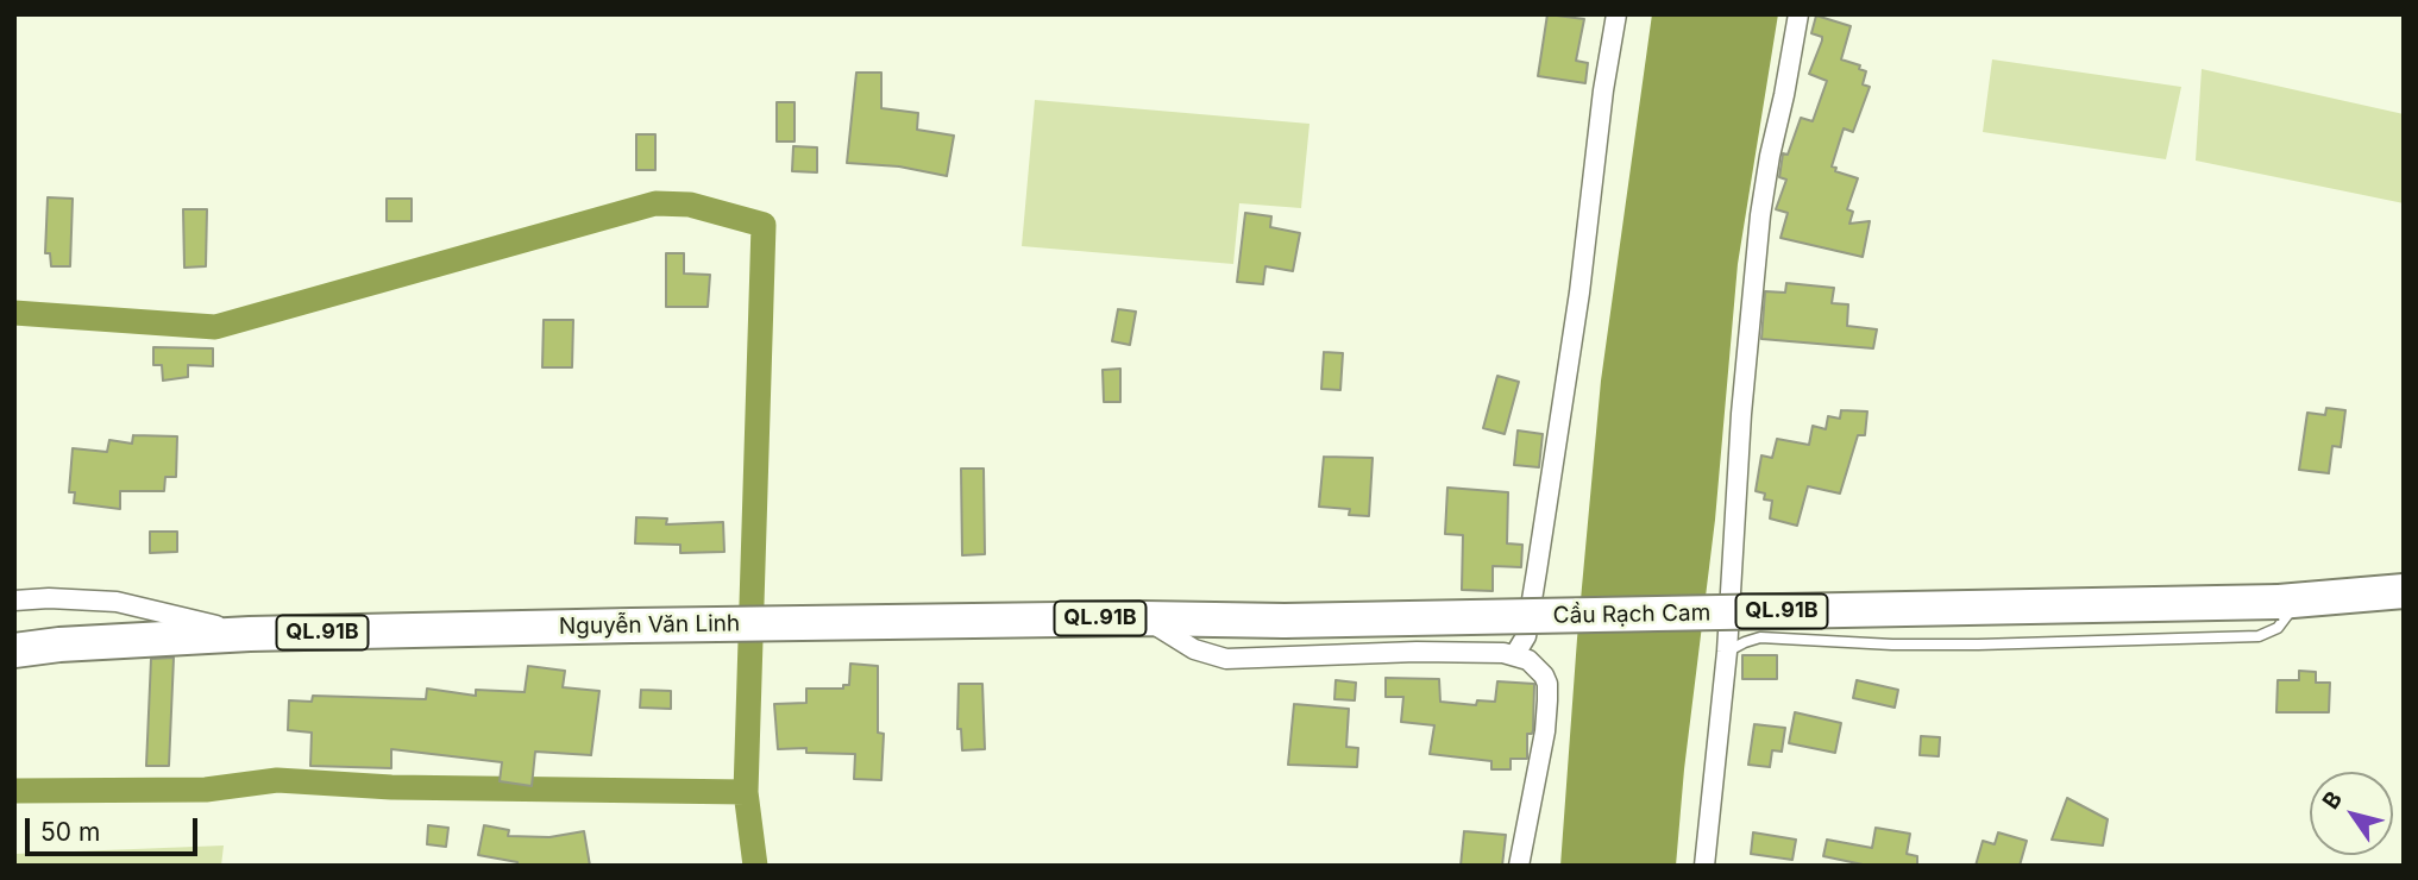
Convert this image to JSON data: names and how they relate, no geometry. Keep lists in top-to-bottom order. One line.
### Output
{"streets":{"highway":["QL.91B","Cầu Rạch Cam","Nguyễn Văn Linh"]},"crossings":[["QL.91B","Cầu Rạch Cam"],["Cầu Rạch Cam","Nguyễn Văn Linh"]],"scale_bar":"50 m","north":"top left"}
